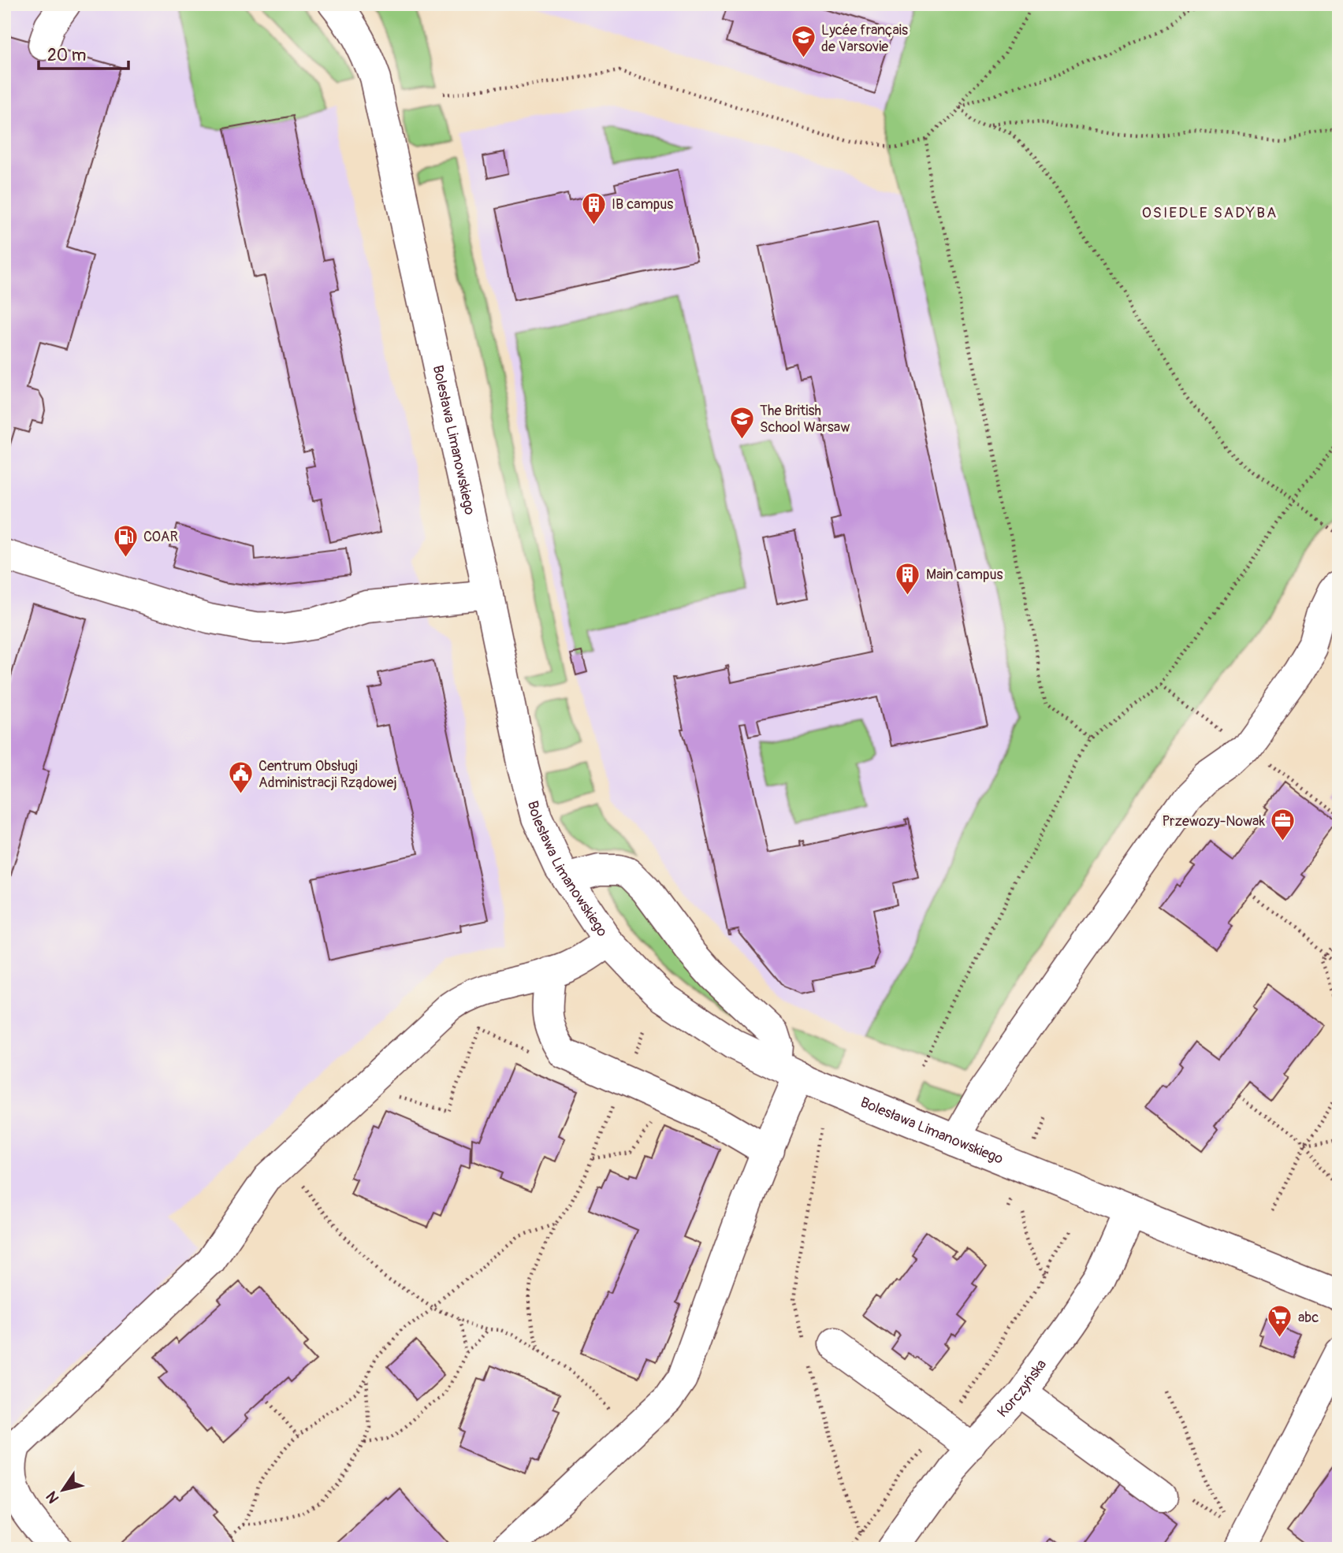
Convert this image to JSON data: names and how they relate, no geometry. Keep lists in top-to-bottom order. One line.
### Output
{"streets":{"street":["Bolesława Limanowskiego","Korczyńska"]},"crossings":[["Bolesława Limanowskiego","Korczyńska"]],"districts":["OSIEDLE SADYBA"],"places":{"school or university":["Lycée français de Varsovie","The British School Warsaw"],"building":["IB campus","Main campus"],"fuel station":["COAR"],"public building":["Centrum Obsługi Administracji Rządowej"],"office":["Przewozy-Nowak"],"supermarket":["abc"]},"scale_bar":"20 m","north":"bottom left"}
